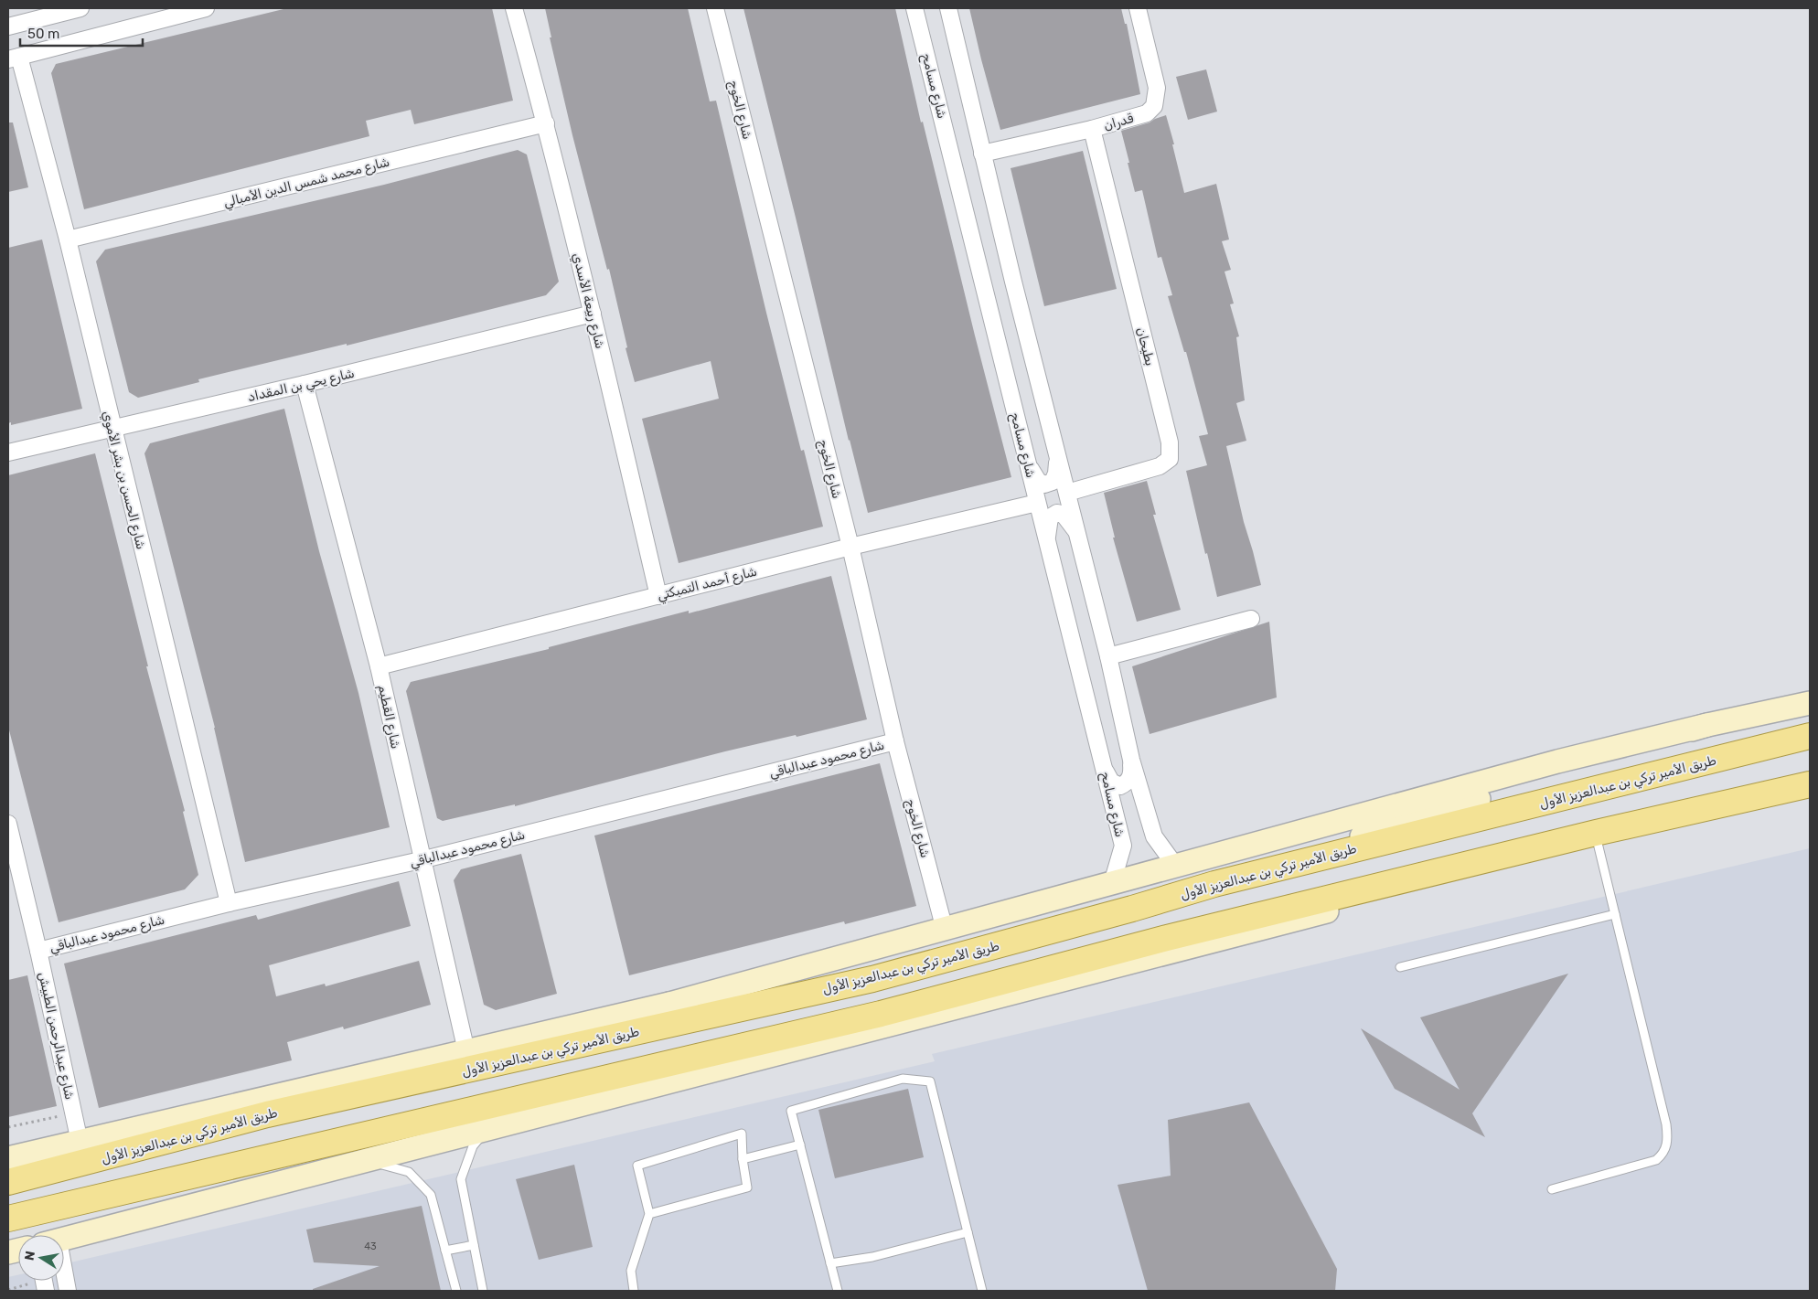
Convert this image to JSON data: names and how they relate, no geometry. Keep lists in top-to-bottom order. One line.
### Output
{"streets":{"main road":["طريق الأمير تركي بن عبدالعزيز الأول"],"street":["شارع مسامح","شارع الخوج","قدران","شارع محمد شمس الدين الأمبالي","شارع ربيعة الأسدي","بطيحان","شارع يحي بن المقداد","شارع الحسن بن بشر الأموي","شارع أحمد التمبكتي","شارع القطيم","شارع محمود عبدالباقي","شارع عبدالرحمن الطبيش"]},"crossings":[["شارع مسامح","شارع أحمد التمبكتي"],["شارع الخوج","شارع أحمد التمبكتي"],["شارع الخوج","شارع محمود عبدالباقي"],["قدران","بطيحان"],["شارع محمد شمس الدين الأمبالي","شارع ربيعة الأسدي"],["شارع محمد شمس الدين الأمبالي","شارع الحسن بن بشر الأموي"],["شارع ربيعة الأسدي","شارع يحي بن المقداد"],["شارع ربيعة الأسدي","شارع أحمد التمبكتي"],["شارع يحي بن المقداد","شارع الحسن بن بشر الأموي"],["شارع يحي بن المقداد","شارع القطيم"],["شارع الحسن بن بشر الأموي","شارع محمود عبدالباقي"],["شارع أحمد التمبكتي","شارع القطيم"],["شارع القطيم","شارع محمود عبدالباقي"],["شارع محمود عبدالباقي","شارع عبدالرحمن الطبيش"]],"house_numbers":["43"],"scale_bar":"50 m","north":"left"}
